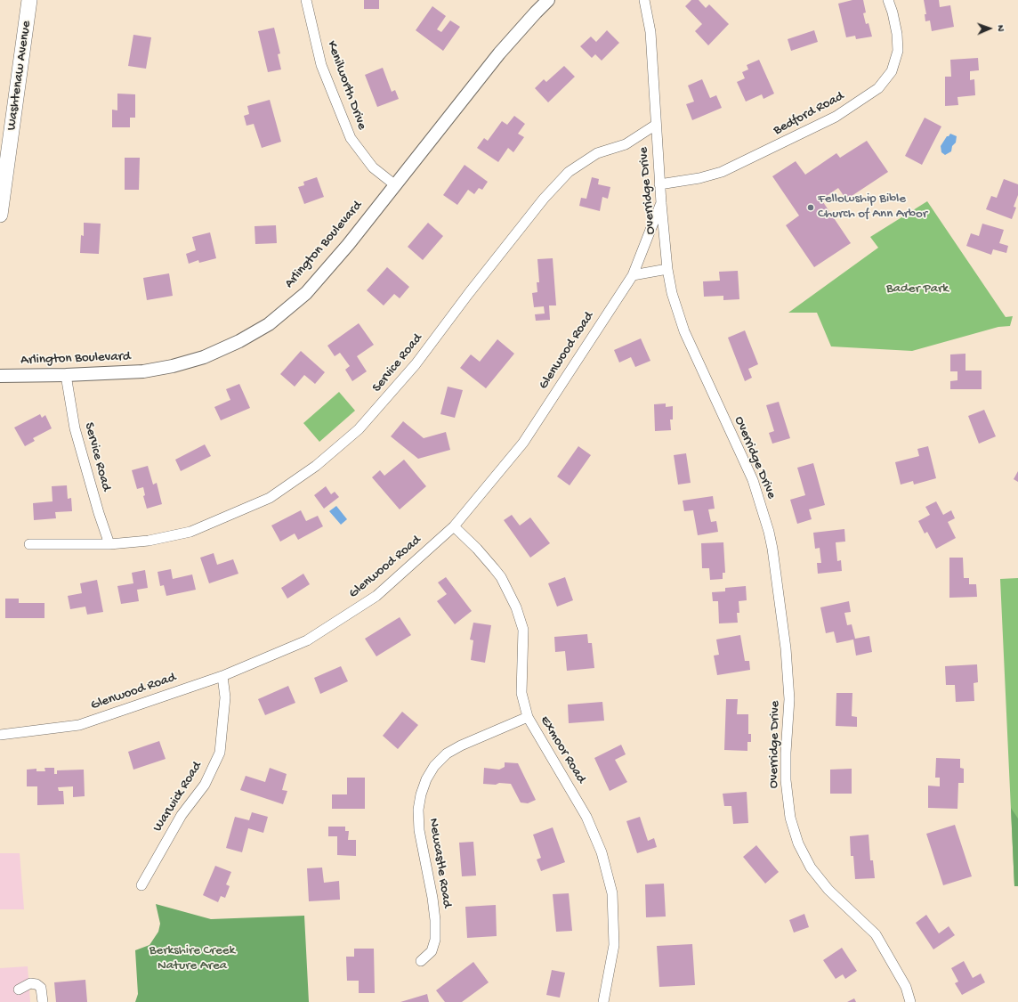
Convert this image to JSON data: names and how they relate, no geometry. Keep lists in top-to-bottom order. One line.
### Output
{"streets":{"main road":["Washtenaw Avenue"],"street":["Kenilworth Drive","Bedford Road","Overridge Drive","Arlington Boulevard","Glenwood Road","Service Road","Exmoor Road","Warwick Road","Newcastle Road"]},"crossings":[["Kenilworth Drive","Arlington Boulevard"],["Bedford Road","Overridge Drive"],["Overridge Drive","Glenwood Road"],["Overridge Drive","Service Road"],["Arlington Boulevard","Service Road"],["Glenwood Road","Exmoor Road"],["Glenwood Road","Warwick Road"],["Exmoor Road","Newcastle Road"]],"parks":["Bader Park","Berkshire Creek Nature Area"],"places":["Fellowship Bible Church of Ann Arbor"],"north":"right"}
